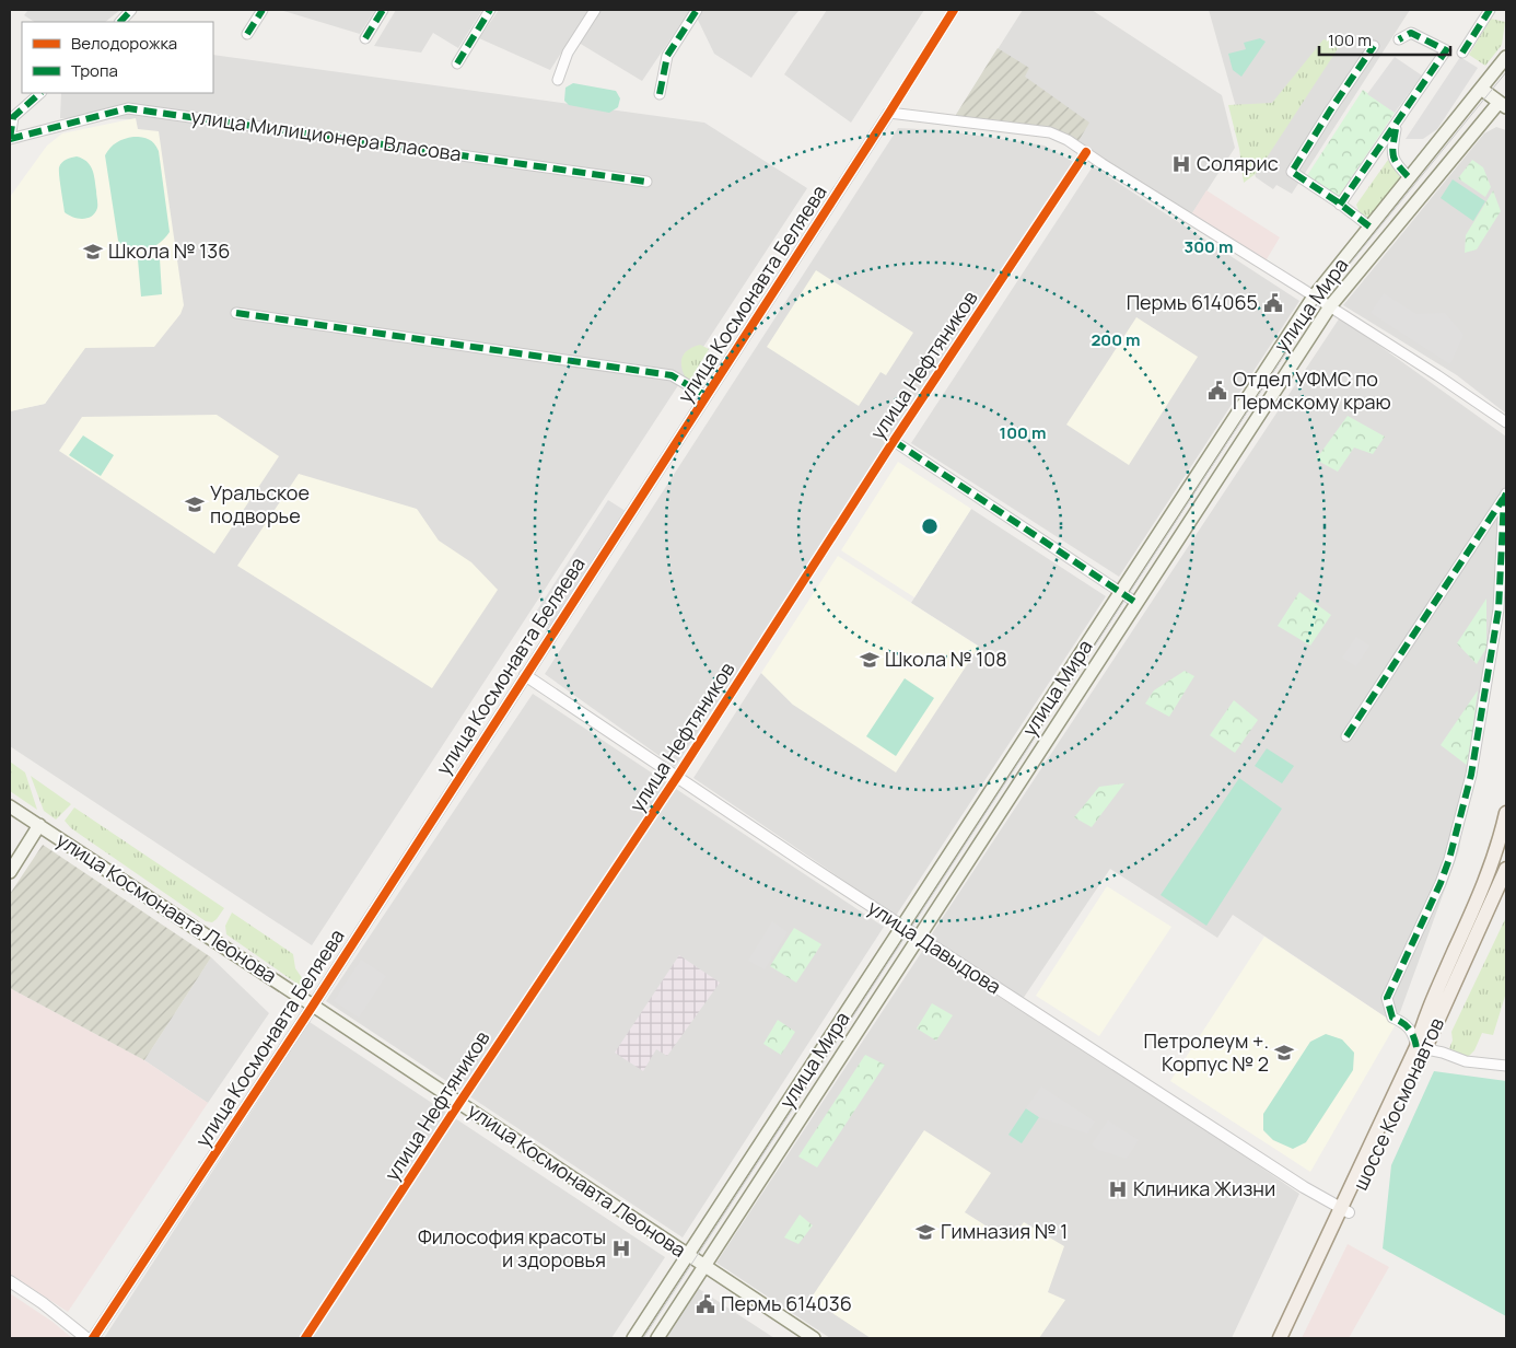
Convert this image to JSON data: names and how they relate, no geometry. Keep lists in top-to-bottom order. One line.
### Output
{"streets":{"main road":["улица Мира","улица Космонавта Леонова","шоссе Космонавтов"],"street":["улица Милиционера Власова","улица Космонавта Беляева","улица Нефтяников","улица Давыдова"]},"crossings":[["улица Космонавта Беляева","улица Космонавта Леонова"],["улица Космонавта Беляева","улица Давыдова"],["улица Мира","улица Космонавта Леонова"],["улица Мира","улица Давыдова"],["улица Нефтяников","улица Космонавта Леонова"],["улица Нефтяников","улица Давыдова"],["улица Давыдова","шоссе Космонавтов"]],"places":{"hospital":["Солярис","Клиника Жизни","Философия красоты и здоровья"],"school or university":["Школа № 136","Уральское подворье","Школа № 108","Петролеум +. Корпус № 2","Гимназия № 1"],"public building":["Пермь 614065","Отдел УФМС по Пермскому краю","Пермь 614036"]},"legend":["Велодорожка","Тропа"],"scale_bar":"100 m","rings":["300 m","200 m","100 m"]}
